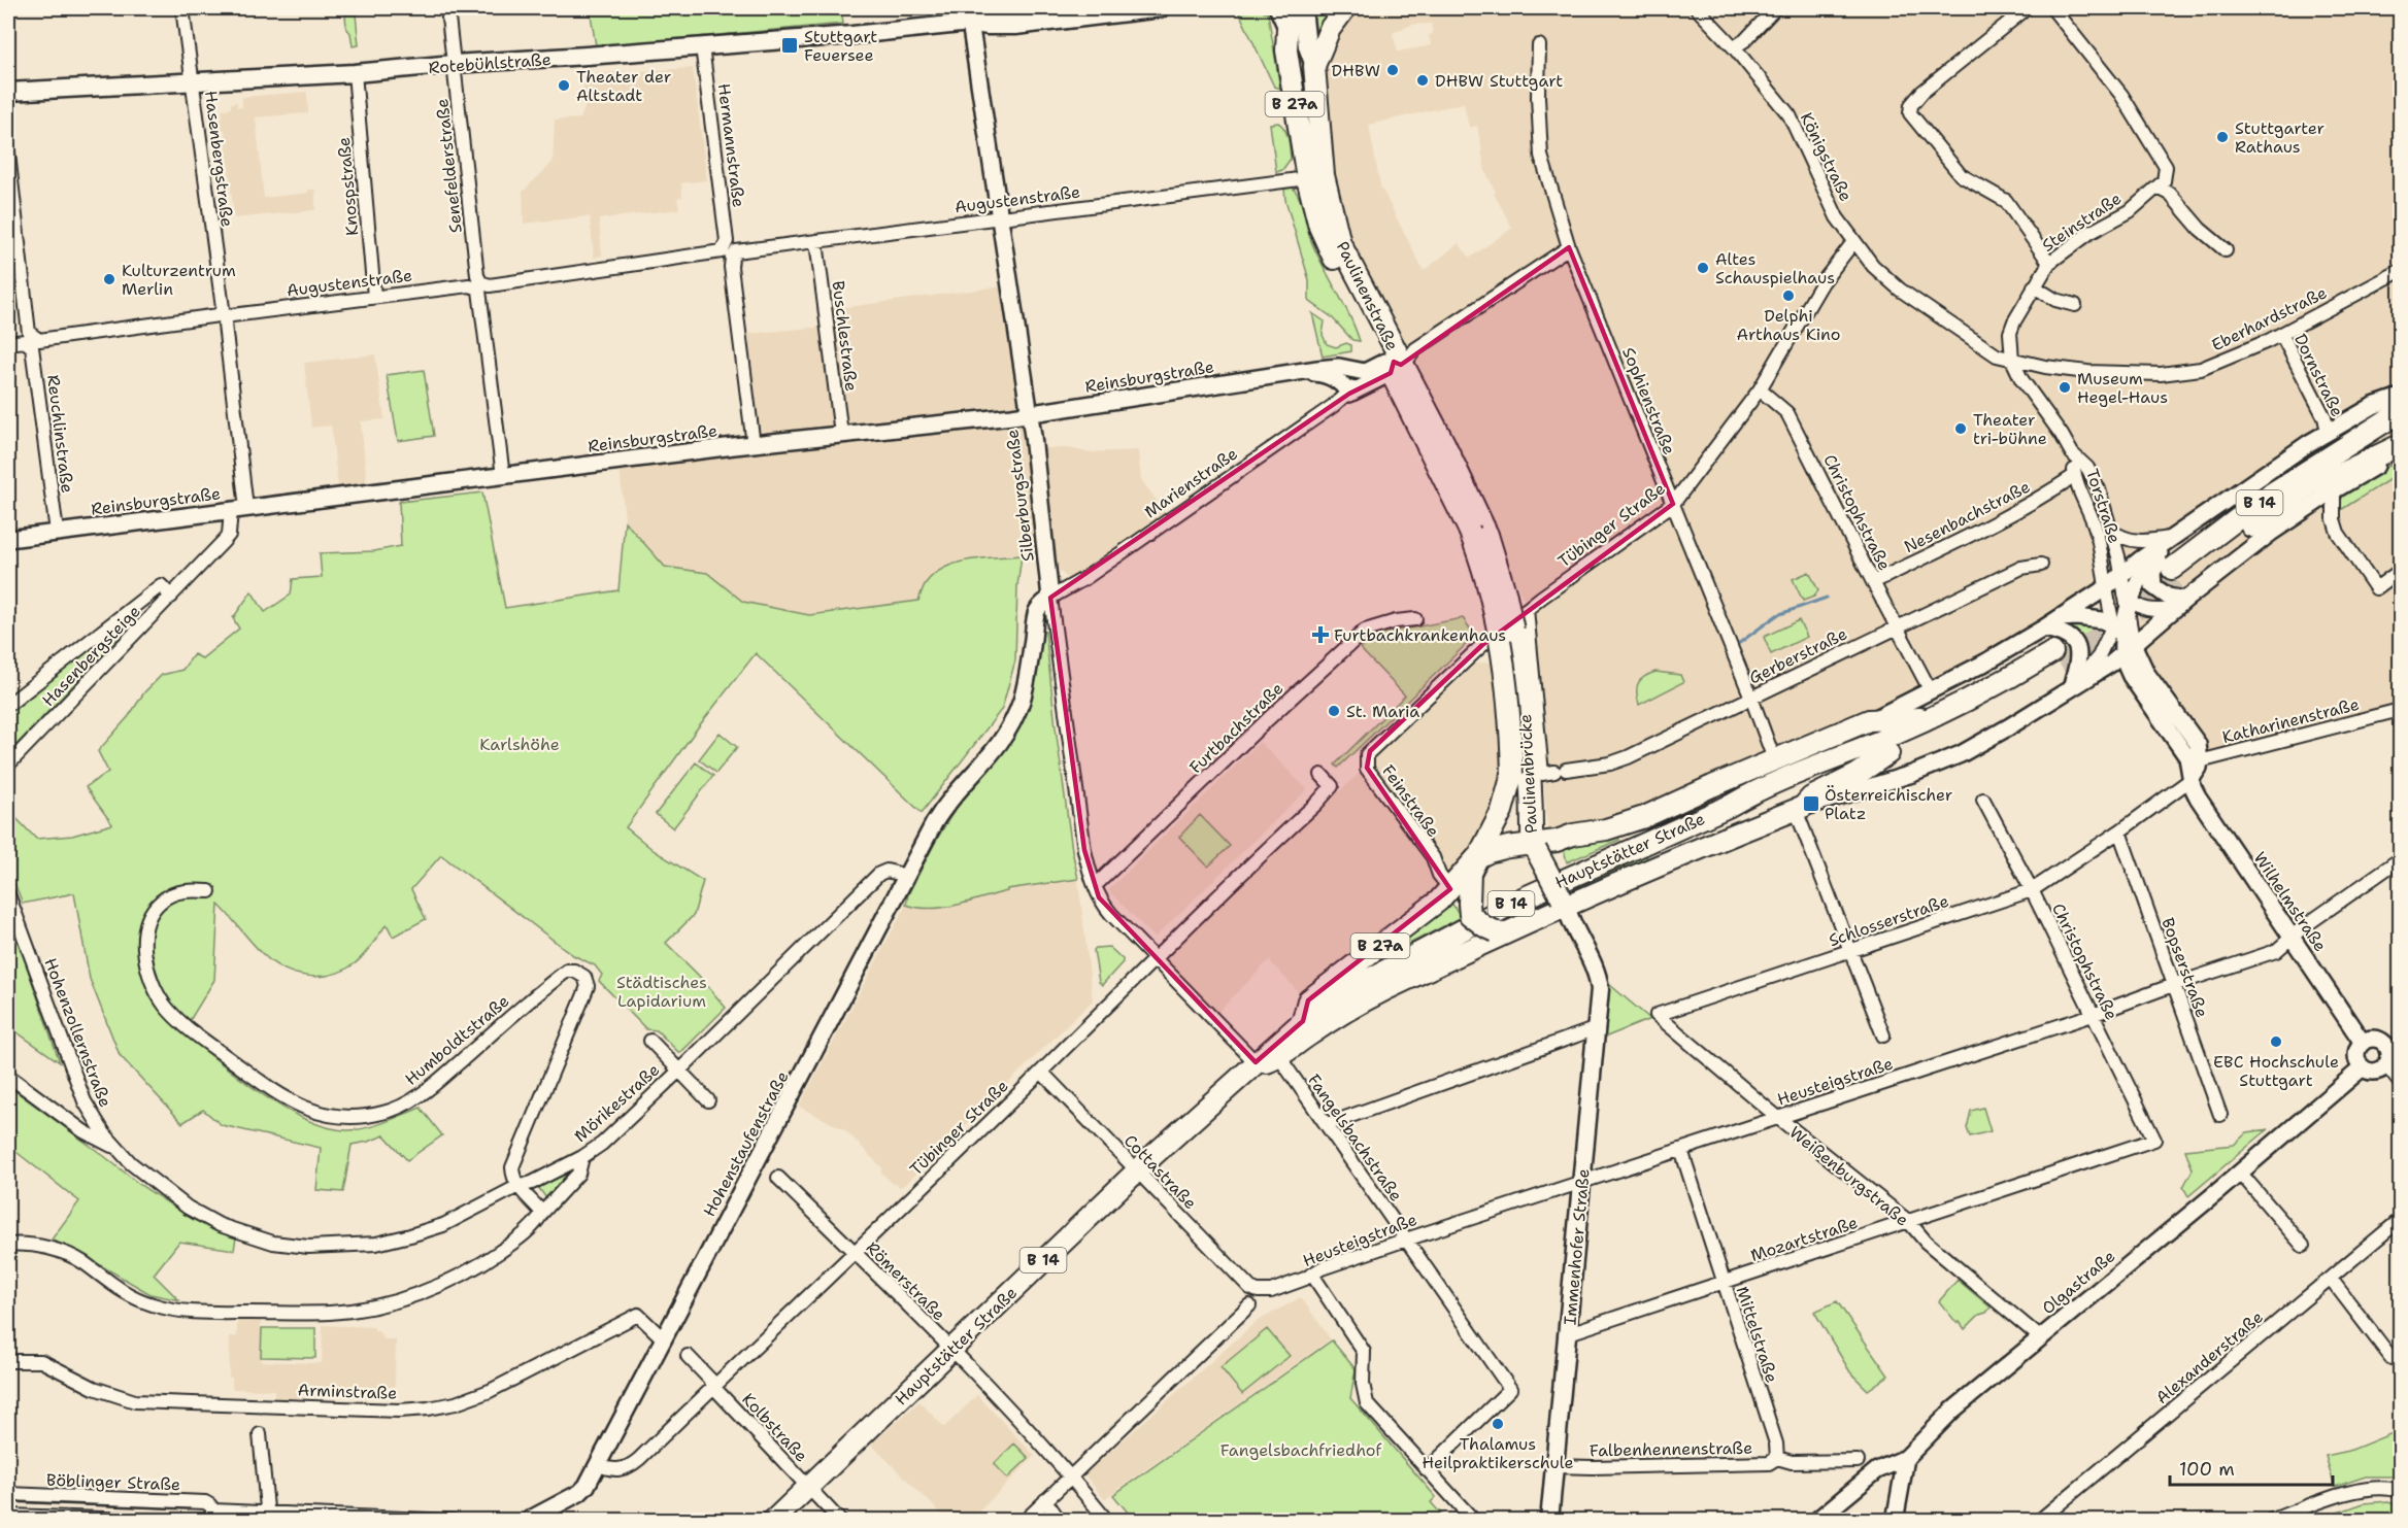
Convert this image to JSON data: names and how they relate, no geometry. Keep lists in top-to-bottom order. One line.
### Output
{"streets":{"main road":["Rotebühlstraße","B 27a","Paulinenstraße","B 14","Paulinenbrücke","Hauptstätter Straße","Immenhofer Straße"],"street":["Hermannstraße","Königstraße","Hasenbergstraße","Senefelderstraße","Knospstraße","Augustenstraße","Steinstraße","Eberhardstraße","Buschlestraße","Dornstraße","Reinsburgstraße","Sophienstraße","Reuchlinstraße","Marienstraße","Silberburgstraße","Torstraße","Christophstraße","Nesenbachstraße","Tübinger Straße","Hasenbergsteige","Gerberstraße","Katharinenstraße","Furtbachstraße","Feinstraße","Wilhelmstraße","Schlosserstraße","Bopserstraße","Hohenzollernstraße","Humboldtstraße","Heusteigstraße","Mörikestraße","Fangelsbachstraße","Hohenstaufenstraße","Cottastraße","Weißenburgstraße","Mozartstraße","Römerstraße","Olgastraße","Mittelstraße","Alexanderstraße","Arminstraße","Kolbstraße","Falbenhennenstraße","Böblinger Straße"]},"crossings":[["Rotebühlstraße","Hermannstraße"],["Rotebühlstraße","Hasenbergstraße"],["Rotebühlstraße","Senefelderstraße"],["Rotebühlstraße","Knospstraße"],["Rotebühlstraße","Silberburgstraße"],["B 27a","Paulinenbrücke"],["B 27a","Feinstraße"],["B 27a","Hauptstätter Straße"],["B 27a","Fangelsbachstraße"],["Hermannstraße","Augustenstraße"],["Hermannstraße","Reinsburgstraße"],["Königstraße","Eberhardstraße"],["Königstraße","Tübinger Straße"],["Hasenbergstraße","Augustenstraße"],["Hasenbergstraße","Reinsburgstraße"],["Hasenbergstraße","Hasenbergsteige"],["Senefelderstraße","Augustenstraße"],["Senefelderstraße","Reinsburgstraße"],["Knospstraße","Augustenstraße"],["Augustenstraße","Paulinenstraße"],["Augustenstraße","Buschlestraße"],["Augustenstraße","Reuchlinstraße"],["Augustenstraße","Silberburgstraße"],["Steinstraße","Eberhardstraße"],["Steinstraße","Torstraße"],["Paulinenstraße","Marienstraße"],["Paulinenstraße","Paulinenbrücke"],["Eberhardstraße","Dornstraße"],["Eberhardstraße","Torstraße"],["Eberhardstraße","Tübinger Straße"],["Buschlestraße","Reinsburgstraße"],["Reinsburgstraße","Reuchlinstraße"],["Reinsburgstraße","Marienstraße"],["Reinsburgstraße","Silberburgstraße"],["Reinsburgstraße","Hasenbergsteige"],["Sophienstraße","Marienstraße"],["Sophienstraße","Tübinger Straße"],["Sophienstraße","Gerberstraße"],["Marienstraße","Silberburgstraße"],["Marienstraße","Hohenstaufenstraße"],["Silberburgstraße","Tübinger Straße"],["Silberburgstraße","Furtbachstraße"],["Silberburgstraße","Hohenstaufenstraße"],["Torstraße","Nesenbachstraße"],["Torstraße","Wilhelmstraße"],["Christophstraße","Nesenbachstraße"],["Christophstraße","Tübinger Straße"],["Christophstraße","Gerberstraße"],["Christophstraße","Schlosserstraße"],["Christophstraße","Heusteigstraße"],["Christophstraße","Mozartstraße"],["Tübinger Straße","Gerberstraße"],["Tübinger Straße","Feinstraße"],["Tübinger Straße","Hohenstaufenstraße"],["Tübinger Straße","Cottastraße"],["Tübinger Straße","Römerstraße"],["Tübinger Straße","Kolbstraße"],["Katharinenstraße","Wilhelmstraße"],["Katharinenstraße","Schlosserstraße"],["Paulinenbrücke","Feinstraße"],["Feinstraße","Hauptstätter Straße"],["Hauptstätter Straße","Cottastraße"],["Hauptstätter Straße","Römerstraße"],["Hauptstätter Straße","Kolbstraße"],["Wilhelmstraße","Schlosserstraße"],["Wilhelmstraße","Heusteigstraße"],["Wilhelmstraße","Olgastraße"],["Schlosserstraße","Bopserstraße"],["Schlosserstraße","Weißenburgstraße"],["Bopserstraße","Heusteigstraße"],["Hohenzollernstraße","Humboldtstraße"],["Hohenzollernstraße","Mörikestraße"],["Heusteigstraße","Fangelsbachstraße"],["Heusteigstraße","Cottastraße"],["Heusteigstraße","Weißenburgstraße"],["Heusteigstraße","Immenhofer Straße"],["Heusteigstraße","Mittelstraße"],["Mörikestraße","Hohenstaufenstraße"],["Hohenstaufenstraße","Arminstraße"],["Weißenburgstraße","Mozartstraße"],["Weißenburgstraße","Olgastraße"],["Mozartstraße","Immenhofer Straße"],["Mozartstraße","Mittelstraße"],["Immenhofer Straße","Falbenhennenstraße"],["Mittelstraße","Falbenhennenstraße"]],"parks":["Karlshöhe","Städtisches Lapidarium","Fangelsbachfriedhof"],"places":{"transit":["Stuttgart Feuersee","Österreichischer Platz"],"other":["DHBW","DHBW Stuttgart","Theater der Altstadt","Stuttgarter Rathaus","Altes Schauspielhaus","Kulturzentrum Merlin","Delphi Arthaus Kino","Museum Hegel-Haus","Theater tri-bühne","St. Maria","EBC Hochschule Stuttgart","Thalamus Heilpraktikerschule"],"health":["Furtbachkrankenhaus"]},"scale_bar":"100 m"}
